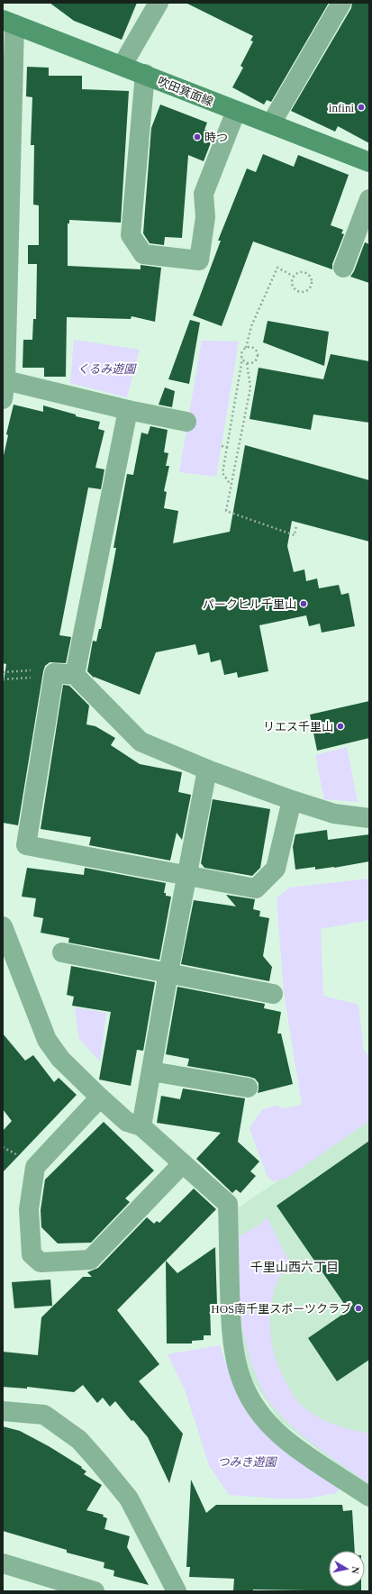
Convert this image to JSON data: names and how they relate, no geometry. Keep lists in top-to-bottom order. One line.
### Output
{"streets":{"main road":["吹田箕面線"]},"districts":["千里山西六丁目"],"parks":["くるみ遊園","つみき遊園"],"places":["infini","時つ","パークヒル千里山","リエス千里山","HOS南千里スポーツクラブ"],"north":"right"}
